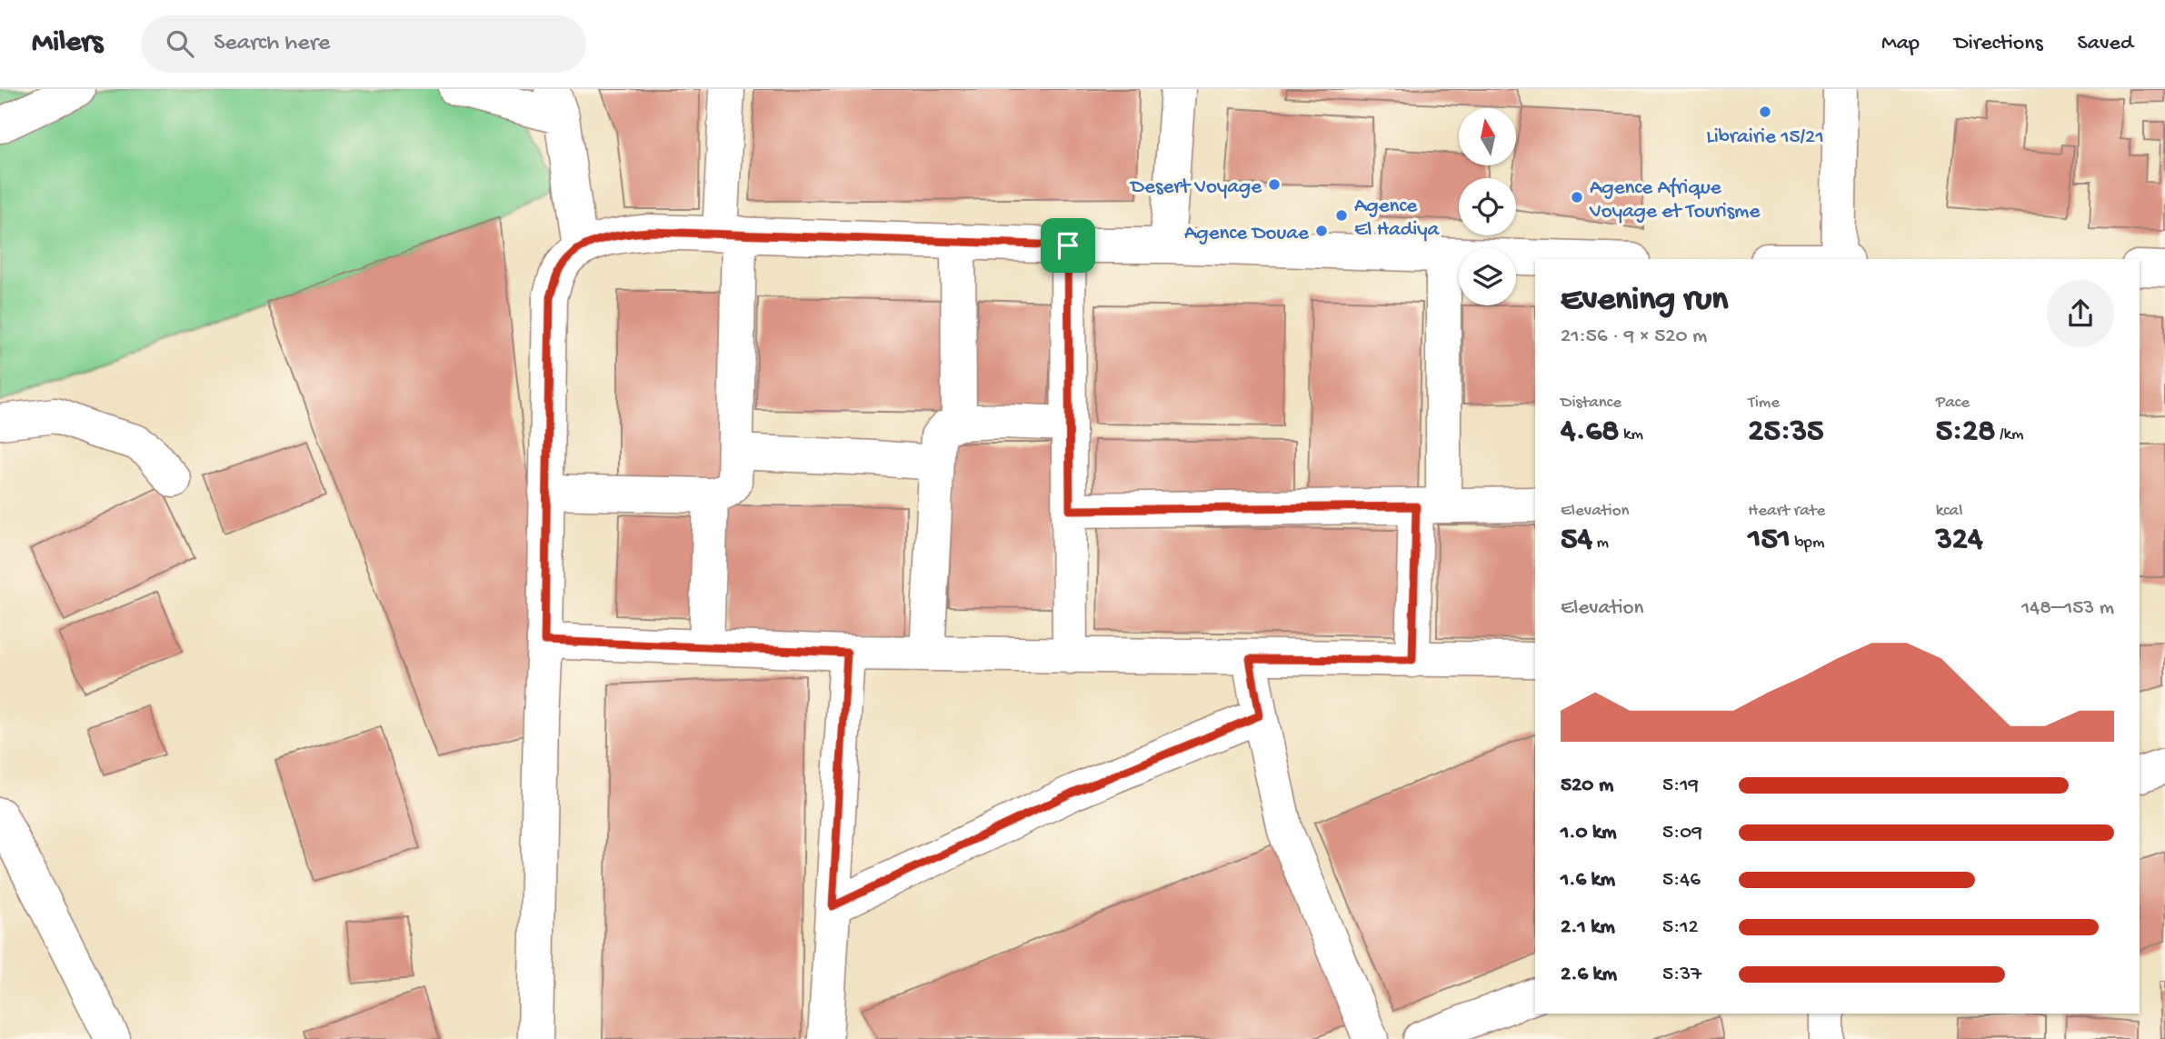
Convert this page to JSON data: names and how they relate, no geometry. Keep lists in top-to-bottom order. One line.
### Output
{"places":["Librairie 15/21","Desert Voyage","Agence Afrique Voyage et Tourisme","Agence El Hadiya","Agence Douae"],"north":"top","page":{"header":"Milers","search":"Search here","nav":["Map","Directions","Saved"],"heading":["Evening run","21:56 · 9 × 520 m"],"stats":[["Distance","4.68 km"],["Time","25:35"],["Pace","5:28 /km"],["Elevation","54 m"],["Heart rate","151 bpm"],["kcal","324"]],"chart":["Elevation","148–153 m"],"list":[{"name":"520 m","note":"5:19"},{"name":"1.0 km","note":"5:09"},{"name":"1.6 km","note":"5:46"},{"name":"2.1 km","note":"5:12"},{"name":"2.6 km","note":"5:37"}]}}
